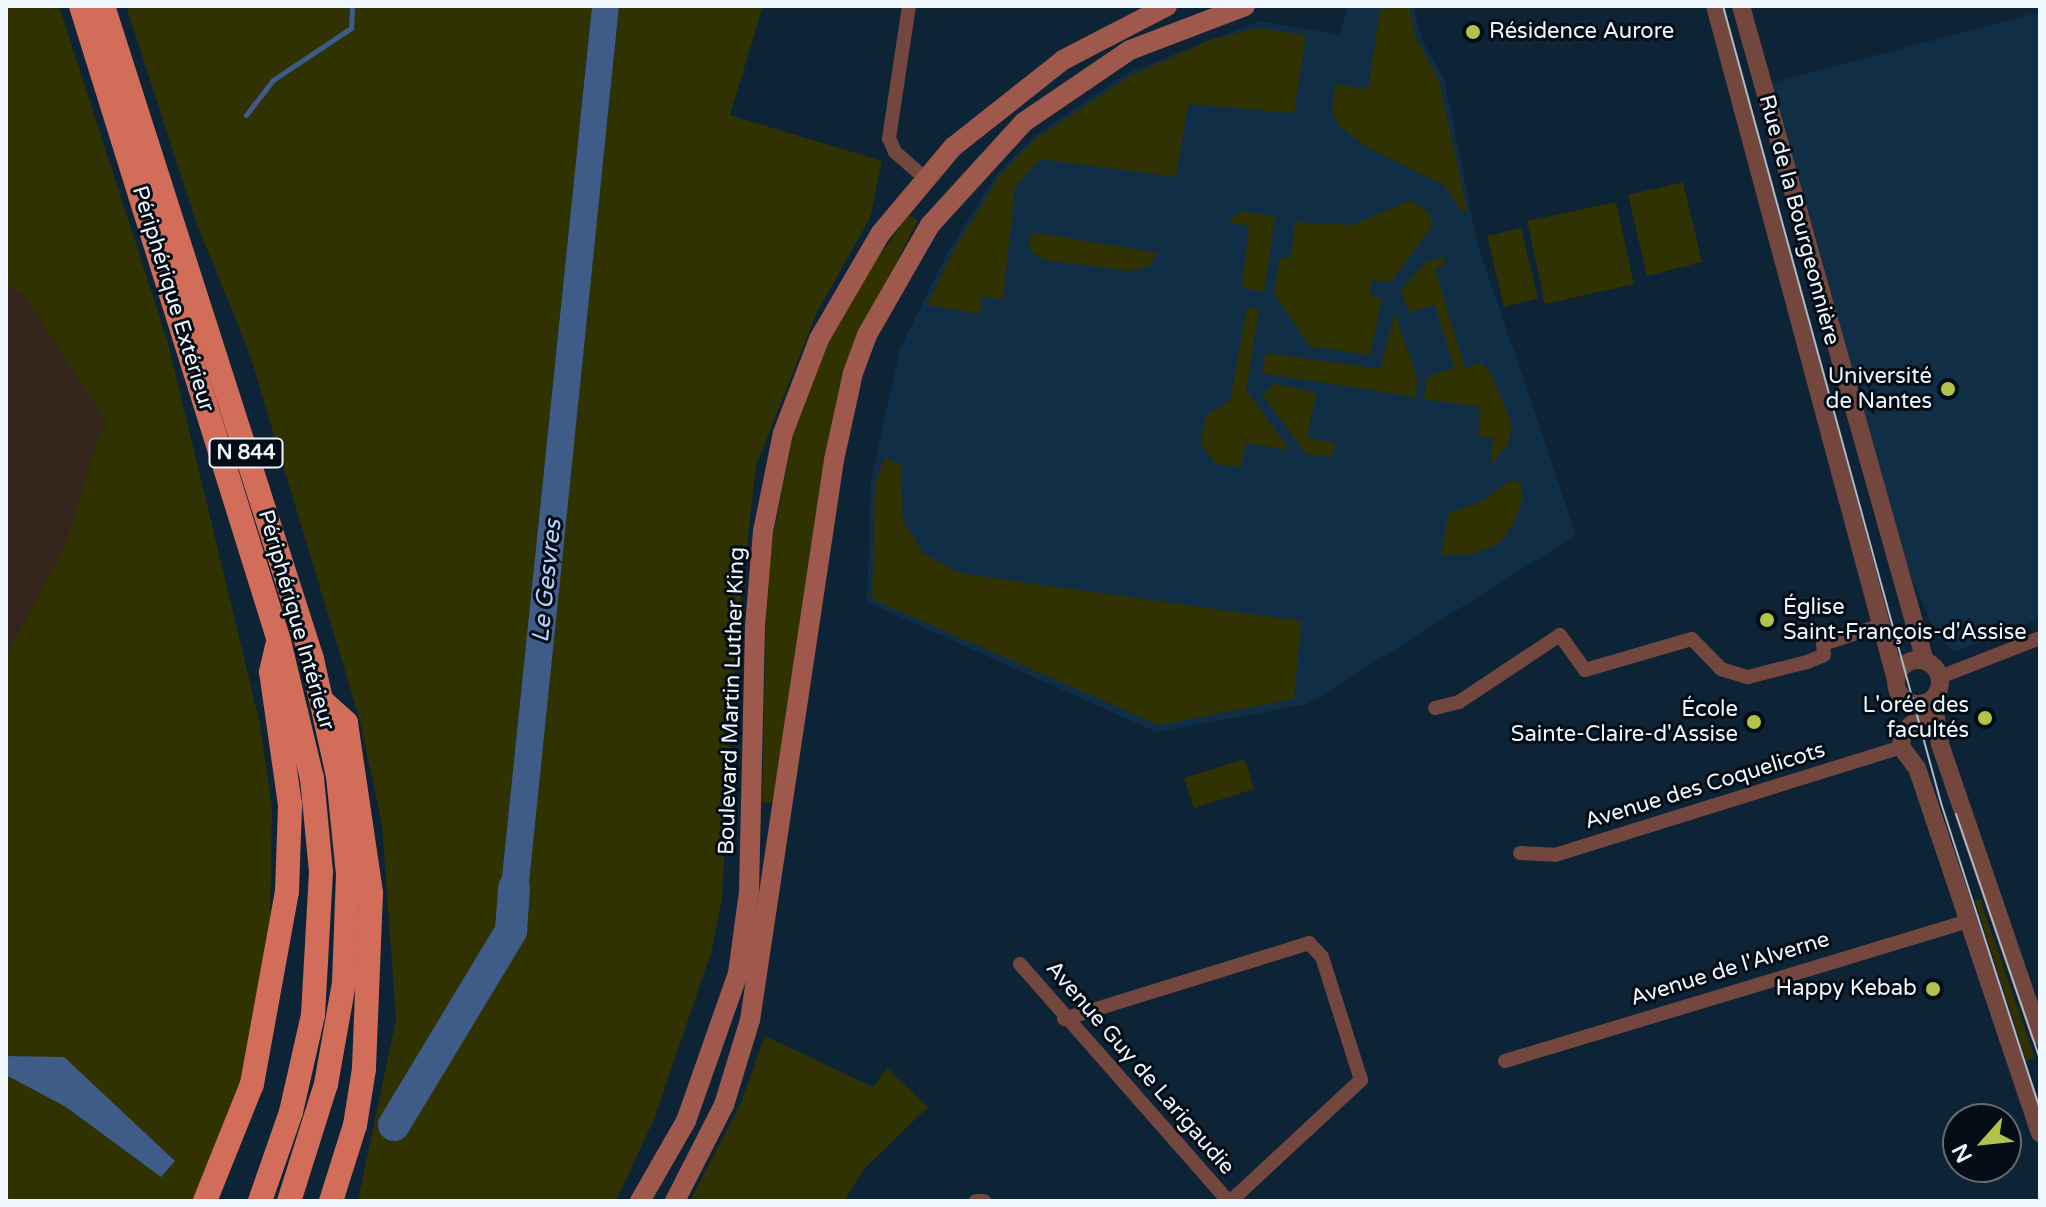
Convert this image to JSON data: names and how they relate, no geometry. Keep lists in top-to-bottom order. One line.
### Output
{"streets":{"highway":["Périphérique Extérieur","N 844","Périphérique Intérieur"],"main road":["Boulevard Martin Luther King"],"street":["Rue de la Bourgeonnière","Avenue des Coquelicots","Avenue de l'Alverne","Avenue Guy de Larigaudie"]},"crossings":[["Rue de la Bourgeonnière","Avenue des Coquelicots"],["Rue de la Bourgeonnière","Avenue de l'Alverne"]],"water":["Le Gesvres"],"places":["Résidence Aurore","Université de Nantes","Église Saint-François-d'Assise","L'orée des facultés","École Sainte-Claire-d'Assise","Happy Kebab"],"north":"bottom left"}
